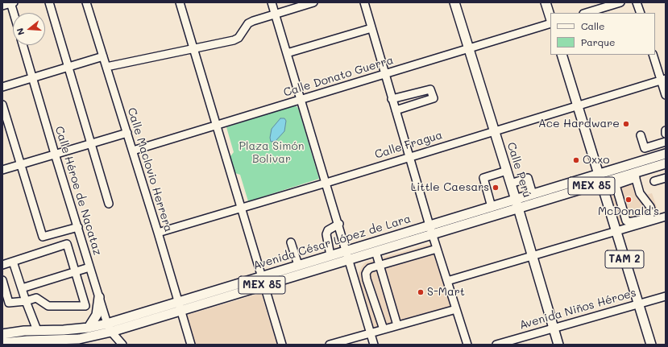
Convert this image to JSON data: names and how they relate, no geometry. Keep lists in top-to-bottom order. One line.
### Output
{"streets":{"main road":["Calle Perú","MEX 85","Avenida César López de Lara","TAM 2"],"street":["Calle Donato Guerra","Calle Fragua","Calle Maclovio Herrera","Calle Héroe de Nacataz","Avenida Niños Héroes"]},"crossings":[["Calle Donato Guerra","Calle Maclovio Herrera"],["Calle Donato Guerra","Calle Perú"],["Calle Fragua","Calle Maclovio Herrera"],["Calle Fragua","Calle Perú"],["Calle Maclovio Herrera","Avenida César López de Lara"],["Calle Perú","Avenida César López de Lara"],["Calle Perú","Avenida Niños Héroes"],["Calle Héroe de Nacataz","Avenida César López de Lara"],["Avenida César López de Lara","TAM 2"],["TAM 2","Avenida Niños Héroes"]],"parks":["Plaza Simón Bolivar"],"places":["Ace Hardware","Oxxo","Little Caesars","McDonald's","S-Mart"],"legend":["Calle","Parque"],"north":"left"}
